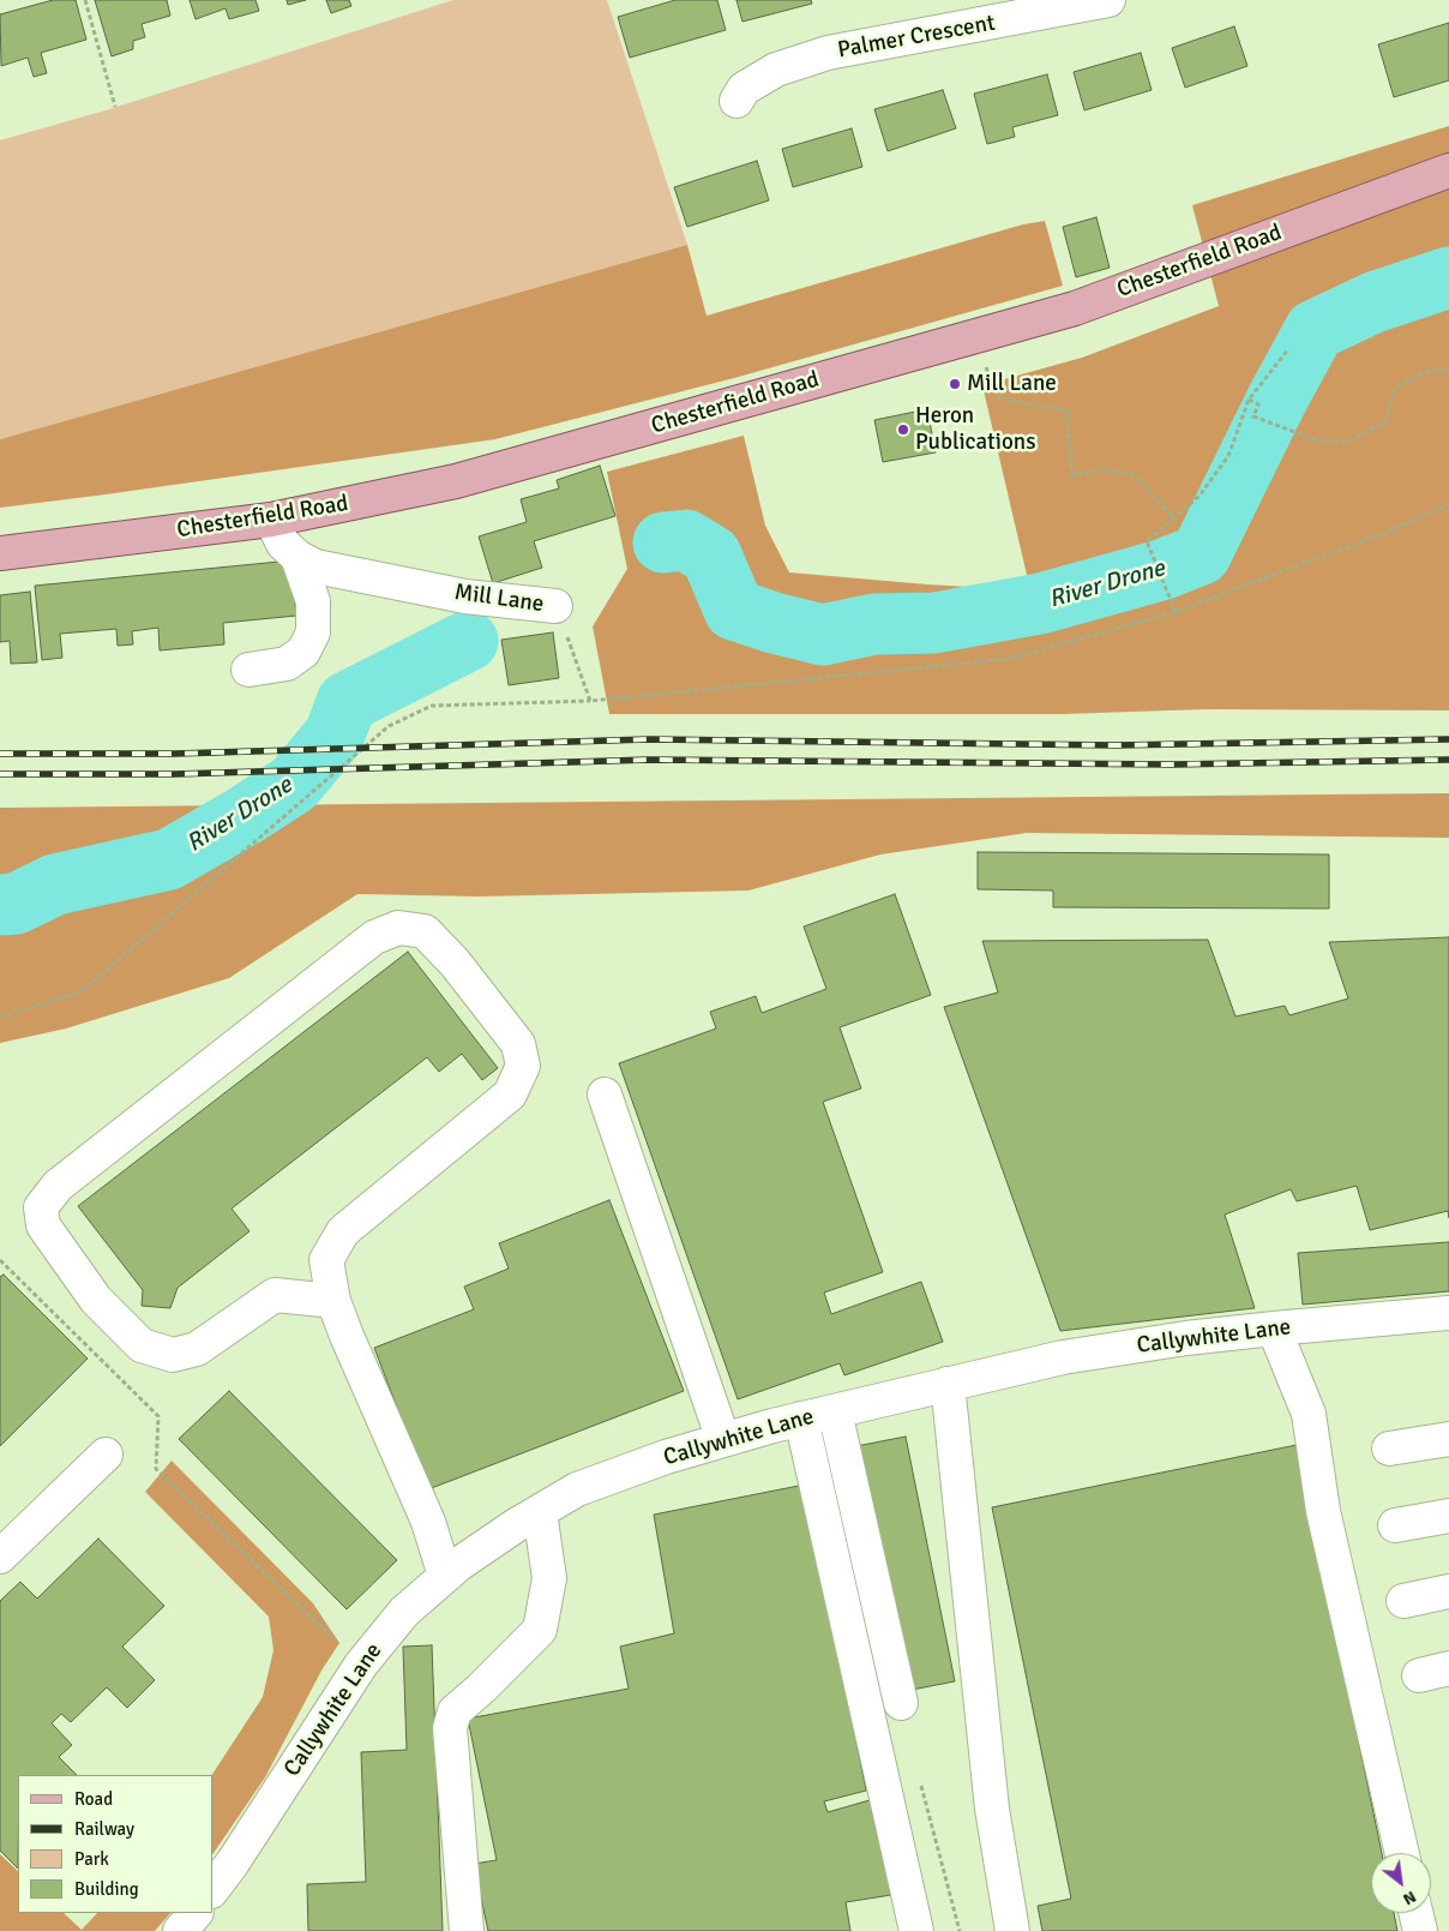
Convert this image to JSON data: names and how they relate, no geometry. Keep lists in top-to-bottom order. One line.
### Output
{"streets":{"main road":["Chesterfield Road"],"street":["Palmer Crescent","Mill Lane","Callywhite Lane"]},"crossings":[["Chesterfield Road","Mill Lane"]],"water":["River Drone"],"places":["Mill Lane","Heron Publications"],"legend":["Road","Railway","Park","Building"],"north":"bottom right"}
